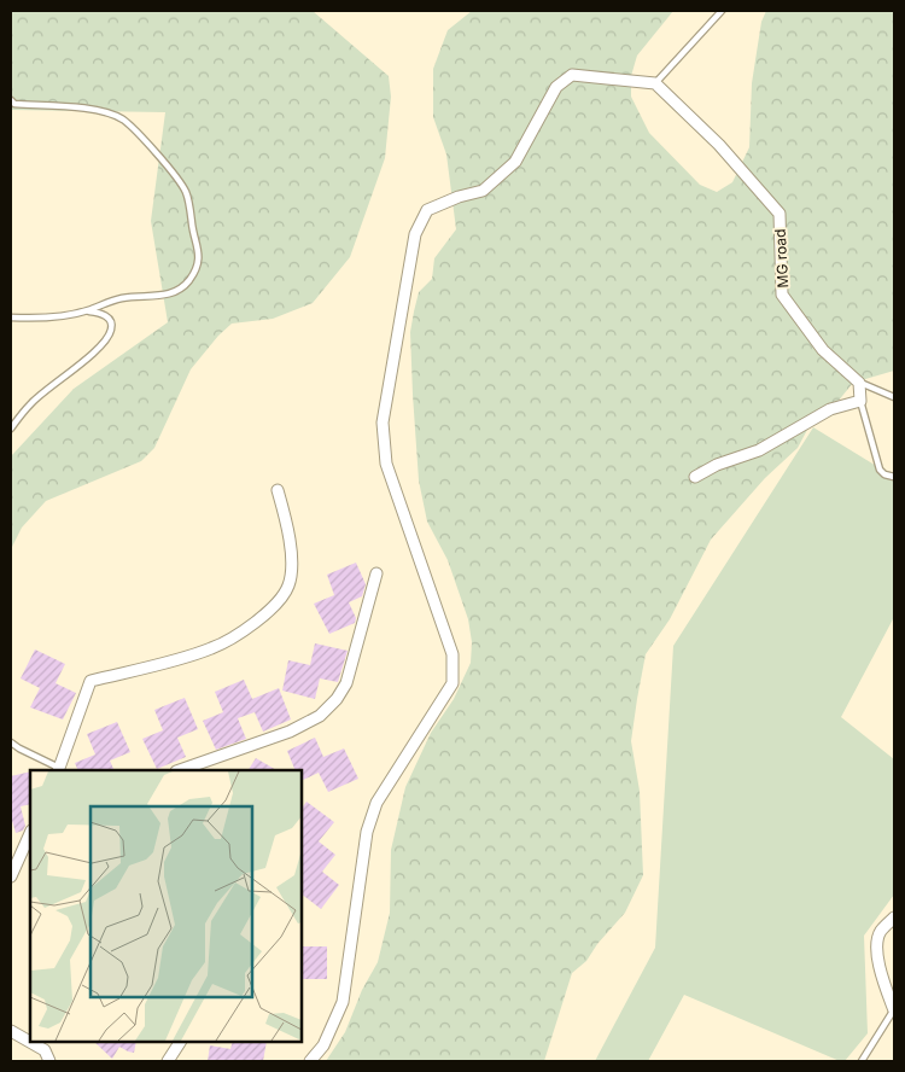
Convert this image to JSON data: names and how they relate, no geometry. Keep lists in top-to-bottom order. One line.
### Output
{"streets":{"street":["MG road"]}}
